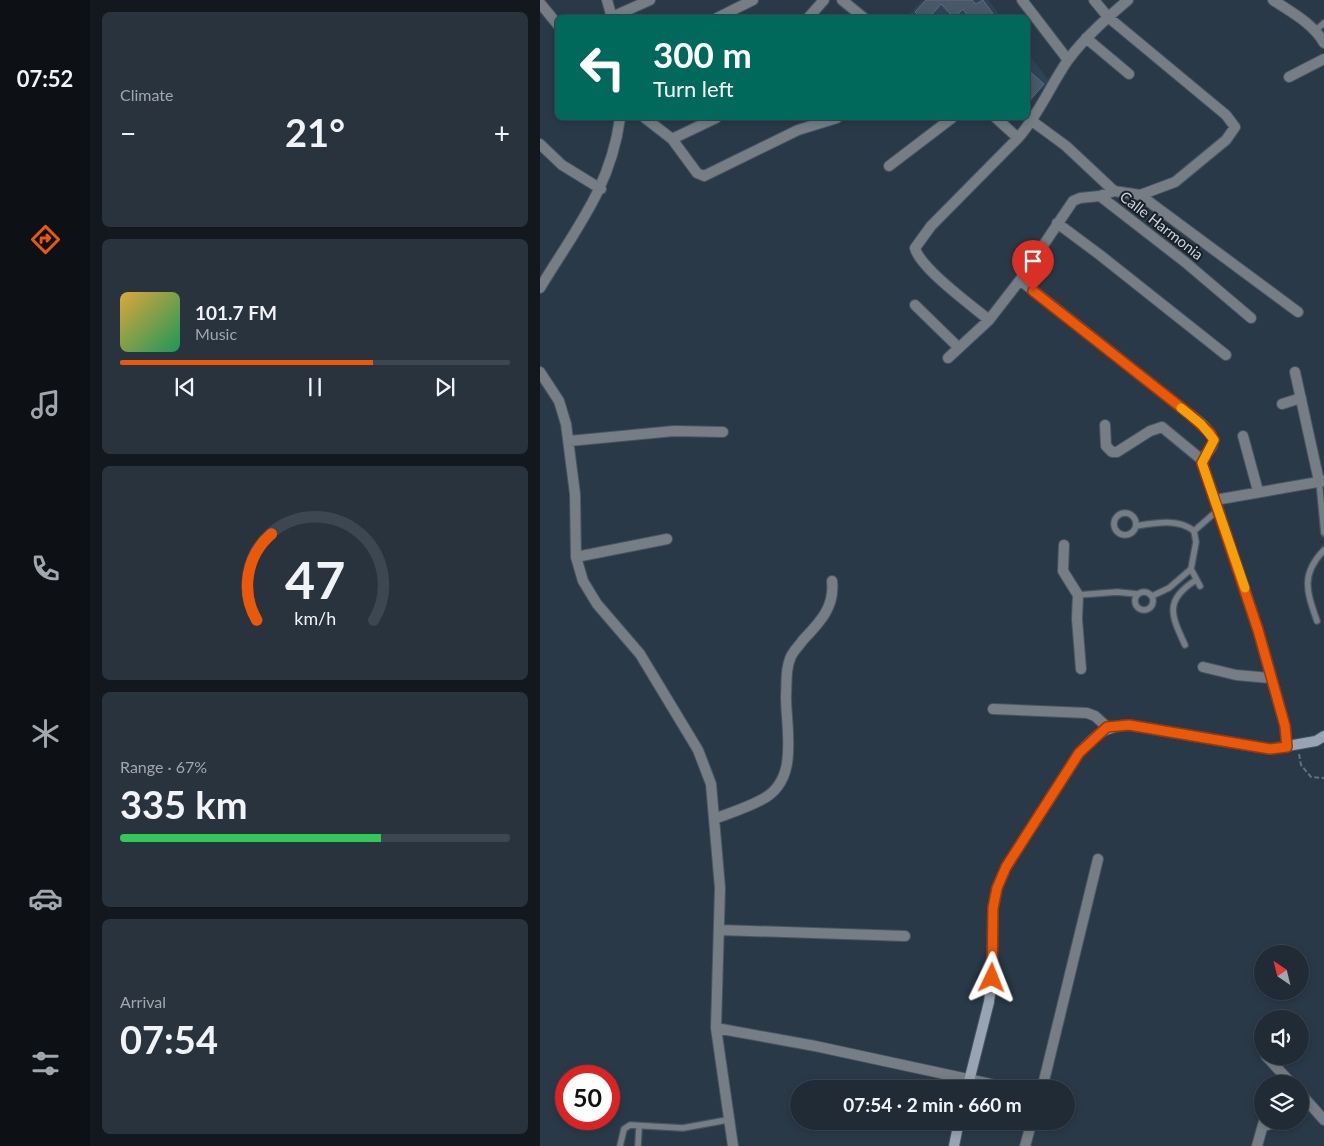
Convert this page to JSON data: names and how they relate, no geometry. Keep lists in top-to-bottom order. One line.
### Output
{"streets":{"street":["Calle Harmonia"]},"north":"top left","page":{"tabs":"07:52","tile":["Climate",["Range · 67%","335 km"],["Arrival","07:54"]],"turn":["300 m","Turn left"],"heat":["−","21°","+"],"song":["101.7 FM","Music"],"limit":"50","trip":"07:54 · 2 min · 660 m","gauge":["47","km/h"]}}
